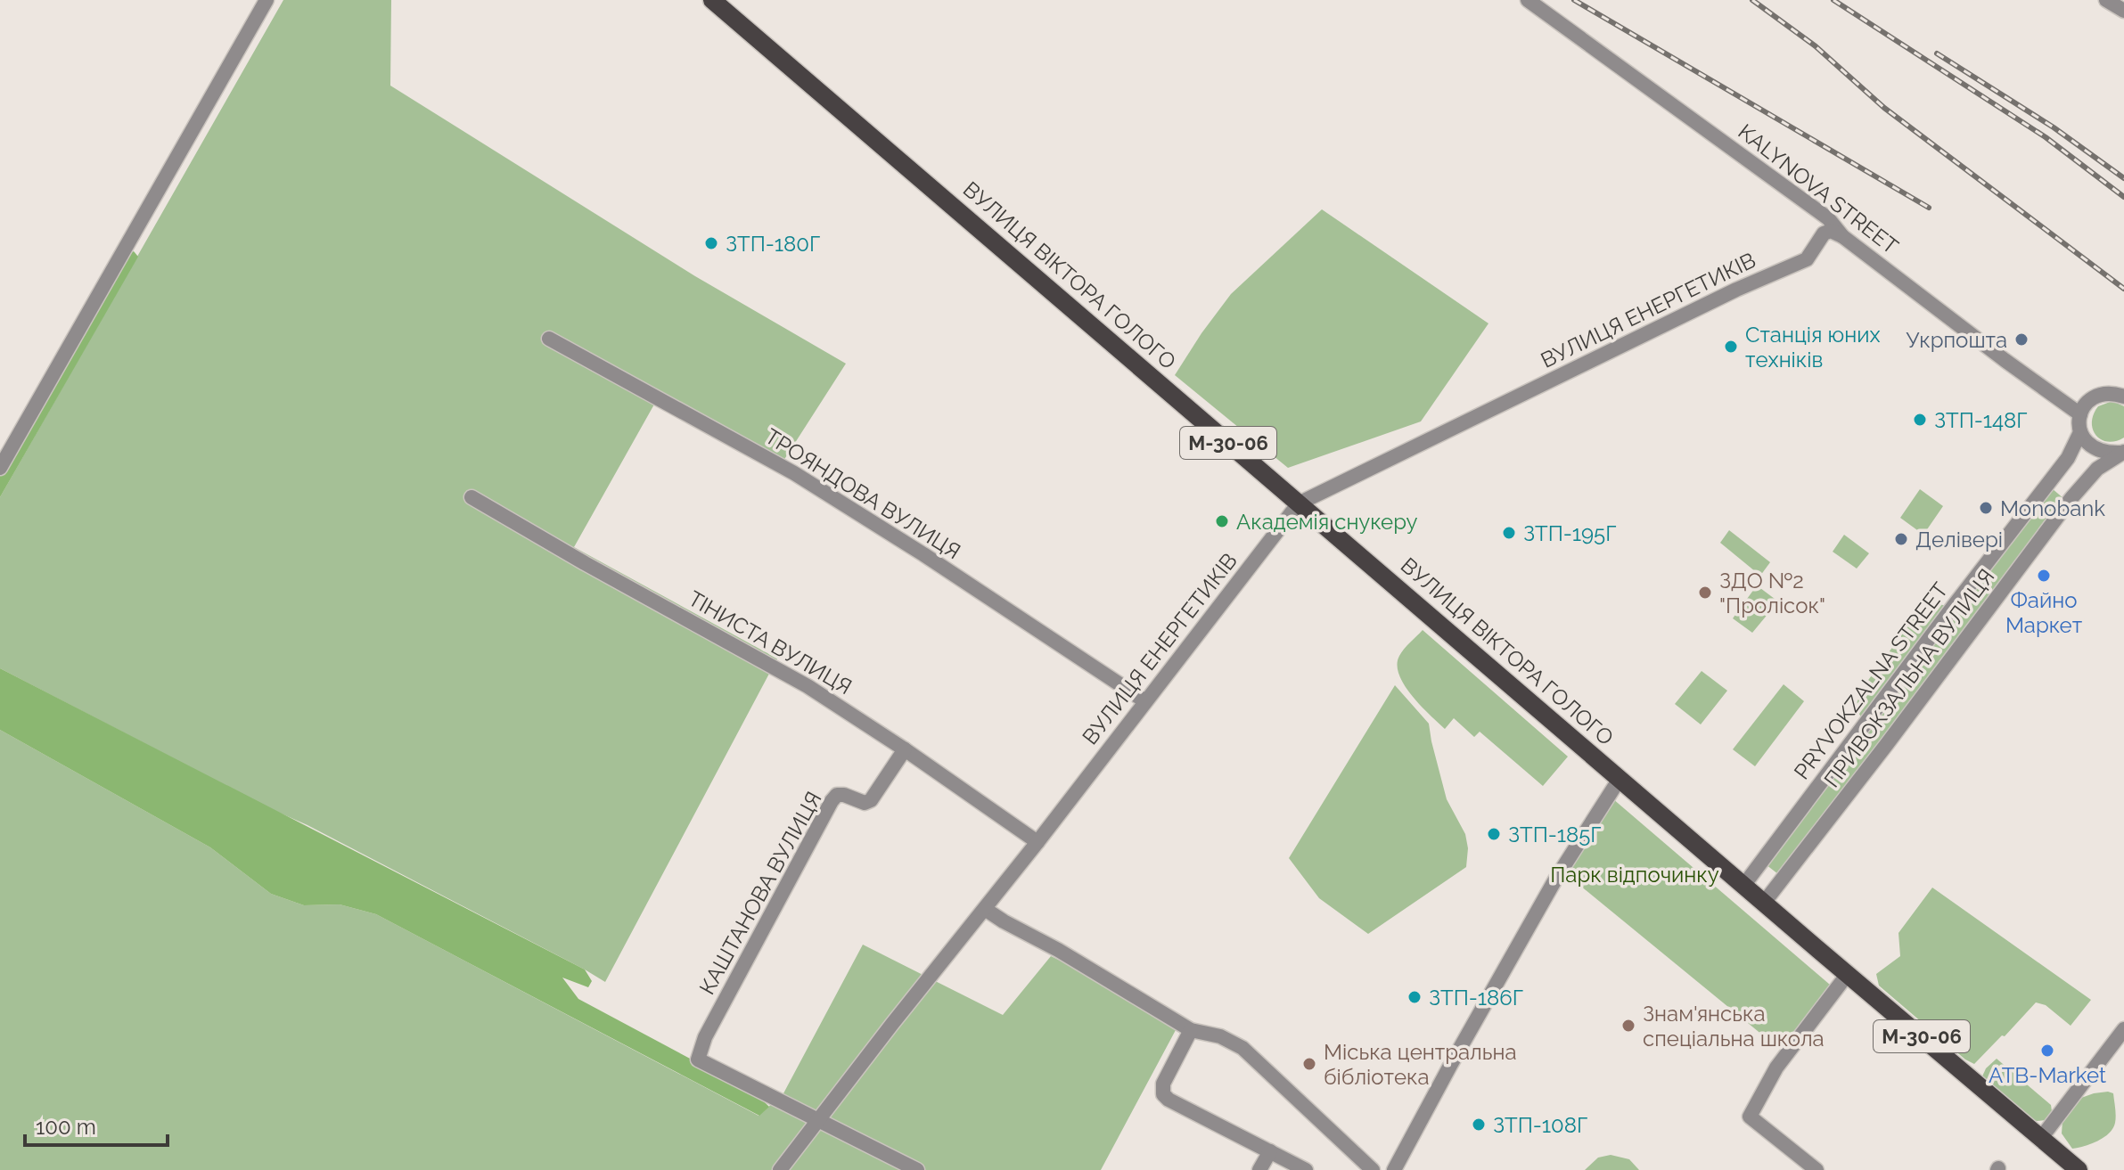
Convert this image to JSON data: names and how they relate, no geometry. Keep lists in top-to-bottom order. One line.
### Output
{"streets":{"main road":["ВУЛИЦЯ ВІКТОРА ГОЛОГО","М-30-06"],"street":["KALYNOVA STREET","ВУЛИЦЯ ЕНЕРГЕТИКІВ","ТРОЯНДОВА ВУЛИЦЯ","ТІНИСТА ВУЛИЦЯ","ПРИВОКЗАЛЬНА ВУЛИЦЯ","PRYVOKZALNA STREET","КАШТАНОВА ВУЛИЦЯ"]},"crossings":[["KALYNOVA STREET","ВУЛИЦЯ ЕНЕРГЕТИКІВ"],["ВУЛИЦЯ ВІКТОРА ГОЛОГО","ВУЛИЦЯ ЕНЕРГЕТИКІВ"],["ВУЛИЦЯ ВІКТОРА ГОЛОГО","ПРИВОКЗАЛЬНА ВУЛИЦЯ"],["ВУЛИЦЯ ВІКТОРА ГОЛОГО","PRYVOKZALNA STREET"],["ВУЛИЦЯ ЕНЕРГЕТИКІВ","ТРОЯНДОВА ВУЛИЦЯ"],["ВУЛИЦЯ ЕНЕРГЕТИКІВ","ТІНИСТА ВУЛИЦЯ"],["ВУЛИЦЯ ЕНЕРГЕТИКІВ","КАШТАНОВА ВУЛИЦЯ"],["ТІНИСТА ВУЛИЦЯ","КАШТАНОВА ВУЛИЦЯ"]],"parks":["Парк відпочинку"],"places":["ЗТП-180Г","Укрпошта","Станція юних техніків","ЗТП-148Г","Monobank","Академія снукеру","ЗТП-195Г","Делівері","Файно Маркет","ЗДО №2 \"Пролісок\"","ЗТП-185Г","ЗТП-186Г","Знам'янська спеціальна школа","ATB-Market","Міська центральна бібліотека","ЗТП-108Г"],"scale_bar":"100 m"}
